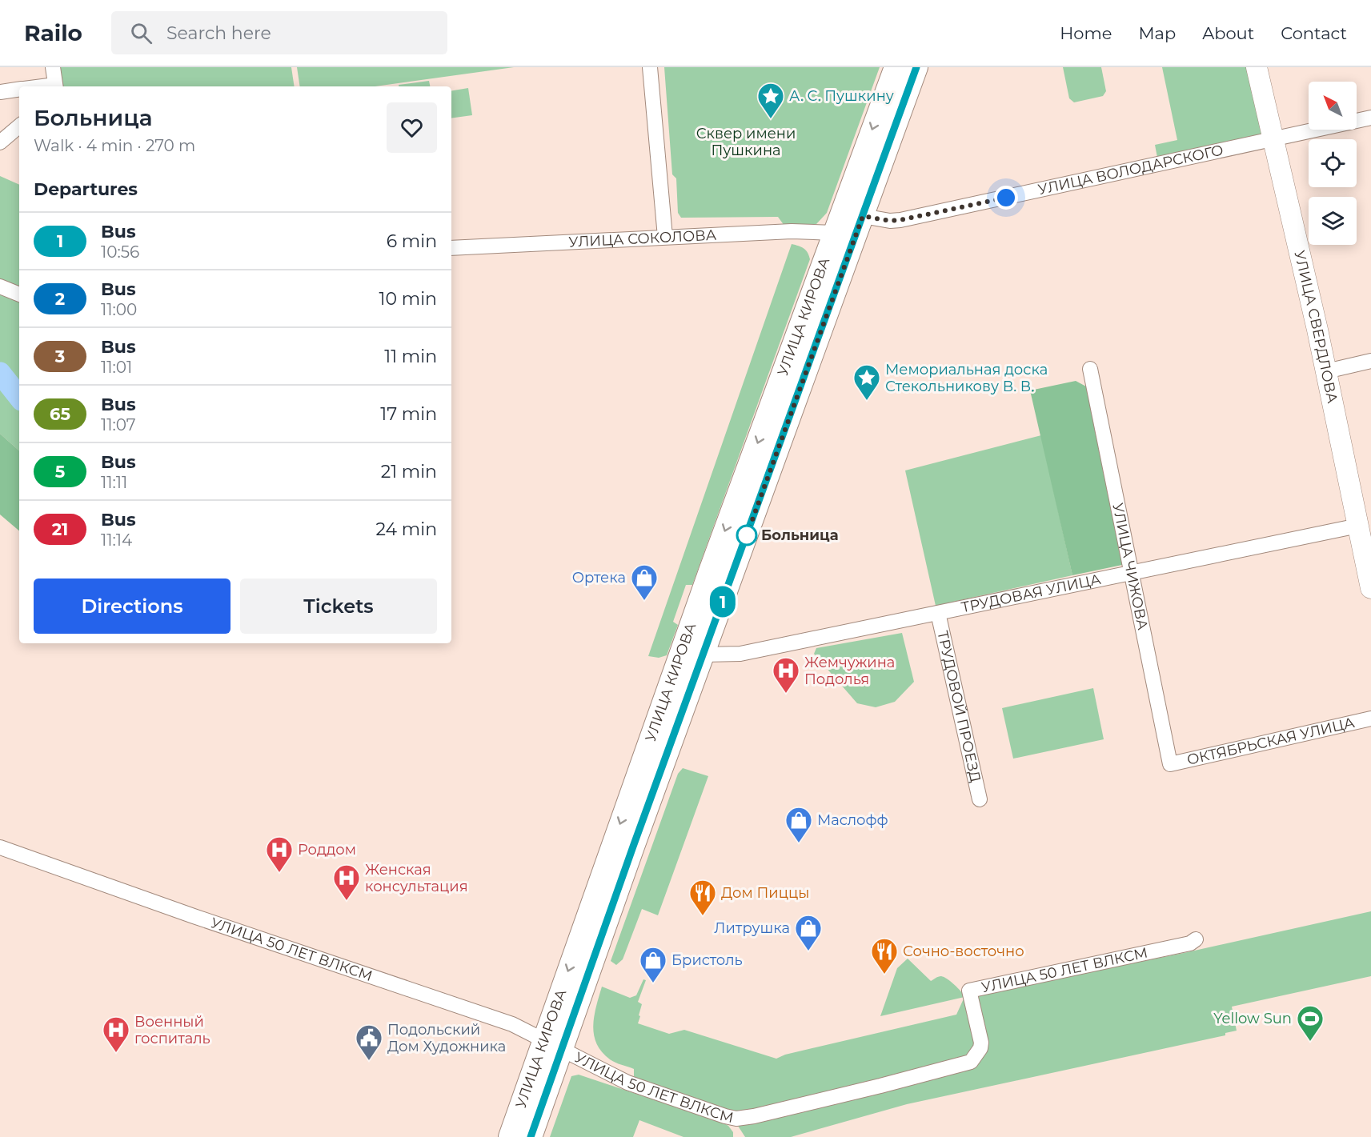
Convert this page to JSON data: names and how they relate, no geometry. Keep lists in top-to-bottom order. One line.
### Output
{"streets":{"main road":["УЛИЦА КИРОВА"],"street":["УЛИЦА ВОЛОДАРСКОГО","УЛИЦА СОКОЛОВА","УЛИЦА СВЕРДЛОВА","УЛИЦА ЧИЖОВА","ТРУДОВАЯ УЛИЦА","ТРУДОВОЙ ПРОЕЗД","ОКТЯБРЬСКАЯ УЛИЦА","УЛИЦА 50 ЛЕТ ВЛКСМ"]},"crossings":[["УЛИЦА ВОЛОДАРСКОГО","УЛИЦА СОКОЛОВА"],["УЛИЦА ВОЛОДАРСКОГО","УЛИЦА КИРОВА"],["УЛИЦА ВОЛОДАРСКОГО","УЛИЦА СВЕРДЛОВА"],["УЛИЦА СОКОЛОВА","УЛИЦА КИРОВА"],["УЛИЦА КИРОВА","ТРУДОВАЯ УЛИЦА"],["УЛИЦА КИРОВА","УЛИЦА 50 ЛЕТ ВЛКСМ"],["УЛИЦА СВЕРДЛОВА","ТРУДОВАЯ УЛИЦА"],["УЛИЦА ЧИЖОВА","ТРУДОВАЯ УЛИЦА"],["УЛИЦА ЧИЖОВА","ОКТЯБРЬСКАЯ УЛИЦА"],["ТРУДОВАЯ УЛИЦА","ТРУДОВОЙ ПРОЕЗД"]],"parks":["Сквер имени Пушкина"],"places":{"place":["А. С. Пушкину","Мемориальная доска Стекольникову В. В."],"other":["Больница"],"shop":["Ортека","Маслофф","Литрушка","Бристоль"],"hospital":["Жемчужина Подолья","Роддом","Женская консультация","Военный госпиталь"],"restaurant":["Дом Пиццы","Сочно-восточно"],"sports":["Yellow Sun"],"public building":["Подольский Дом Художника"]},"lines":["bus line 1"],"north":"top left","page":{"header":"Railo","search":"Search here","nav":["Home","Map","About","Contact"],"on_map":"1","heading":[["Больница","Walk · 4 min · 270 m"],"Departures"],"list":[{"mark":"1","name":"Bus","note":"10:56","value":"6 min"},{"mark":"2","name":"Bus","note":"11:00","value":"10 min"},{"mark":"3","name":"Bus","note":"11:01","value":"11 min"},{"mark":"65","name":"Bus","note":"11:07","value":"17 min"},{"mark":"5","name":"Bus","note":"11:11","value":"21 min"},{"mark":"21","name":"Bus","note":"11:14","value":"24 min"}],"buttons":["Directions","Tickets"]}}
